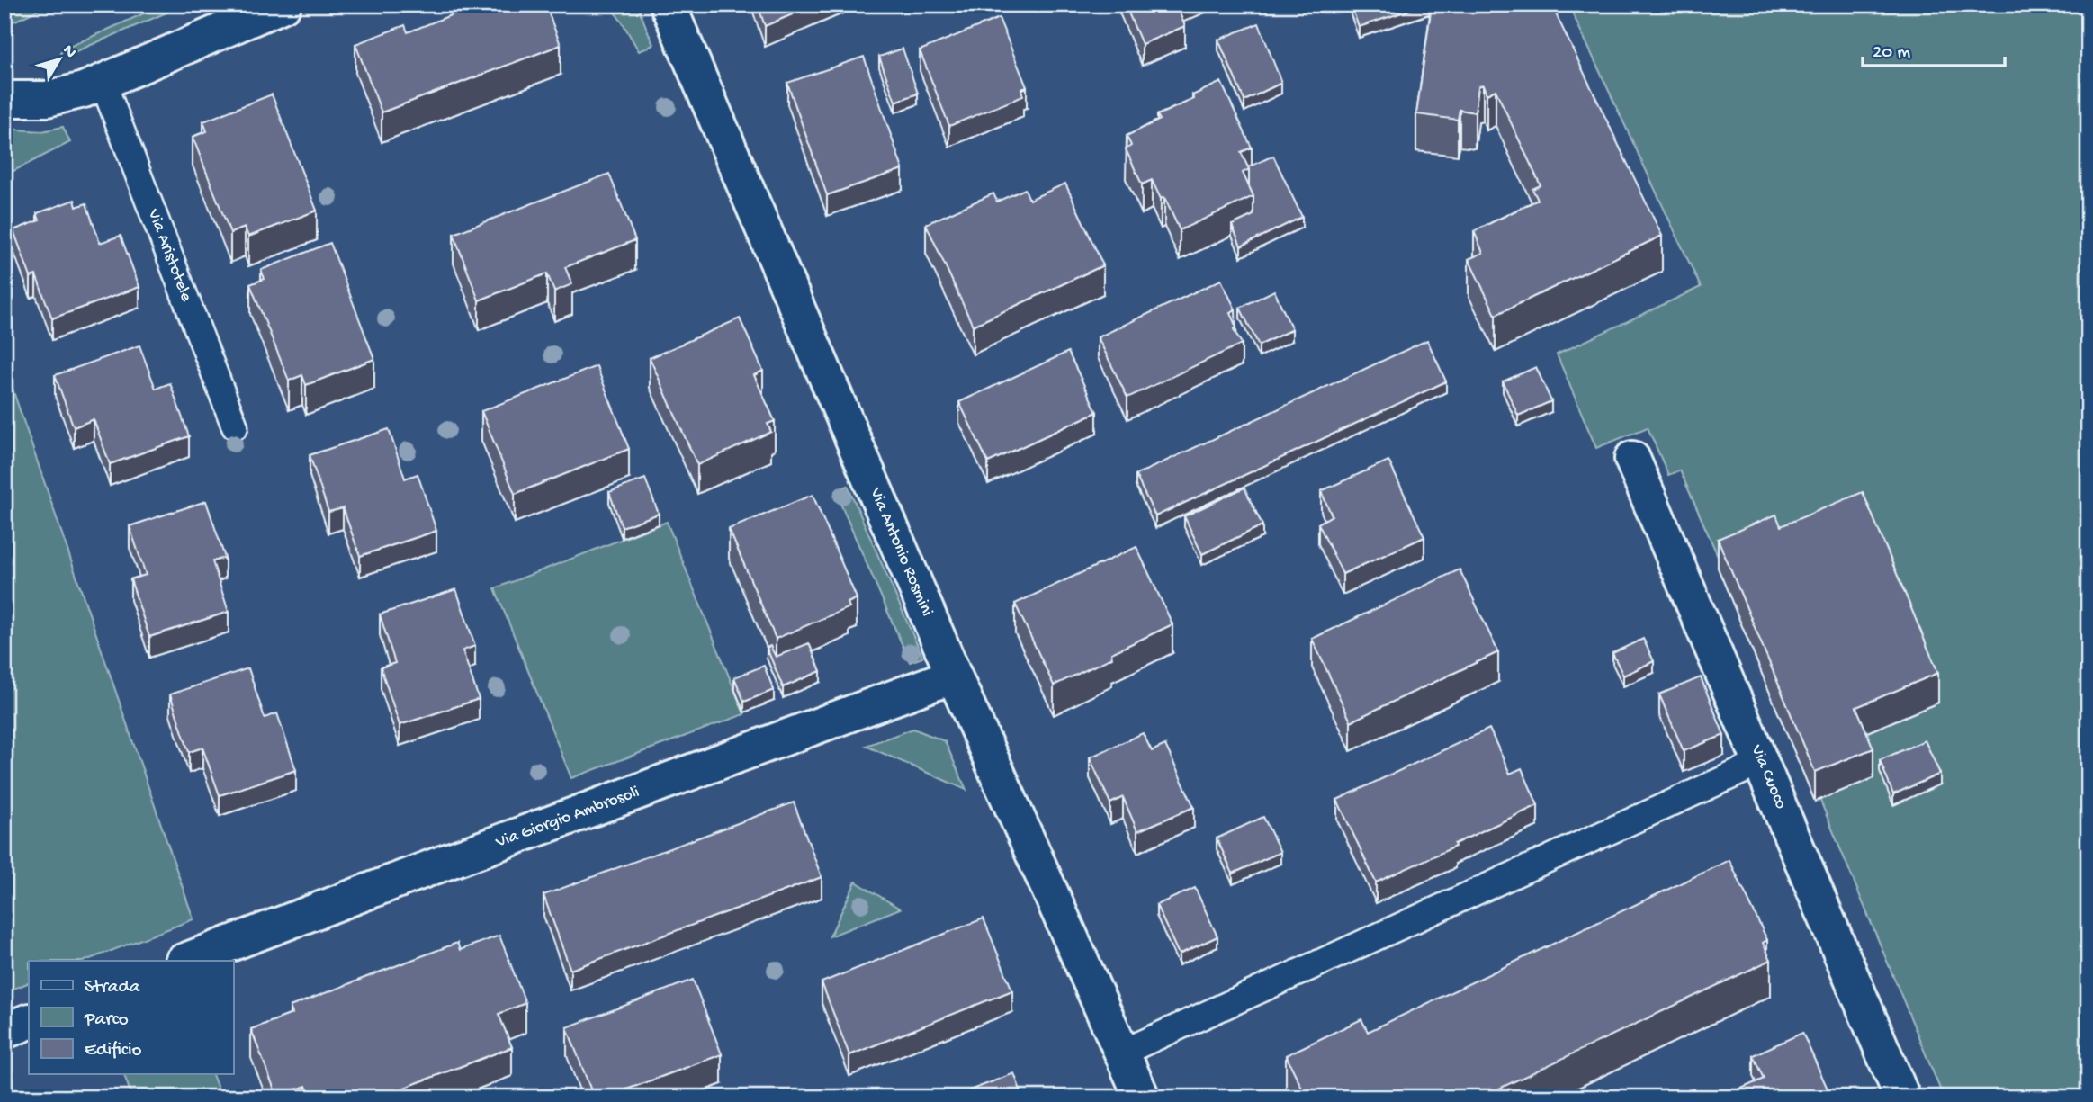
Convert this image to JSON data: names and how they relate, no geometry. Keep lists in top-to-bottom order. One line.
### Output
{"streets":{"street":["Via Antonio Rosmini","Via Cuoco","Via Giorgio Ambrosoli"],"lane":["Via Aristotele"]},"crossings":[["Via Antonio Rosmini","Via Giorgio Ambrosoli"]],"legend":["Strada","Parco","Edificio"],"scale_bar":"20 m","north":"top right"}
